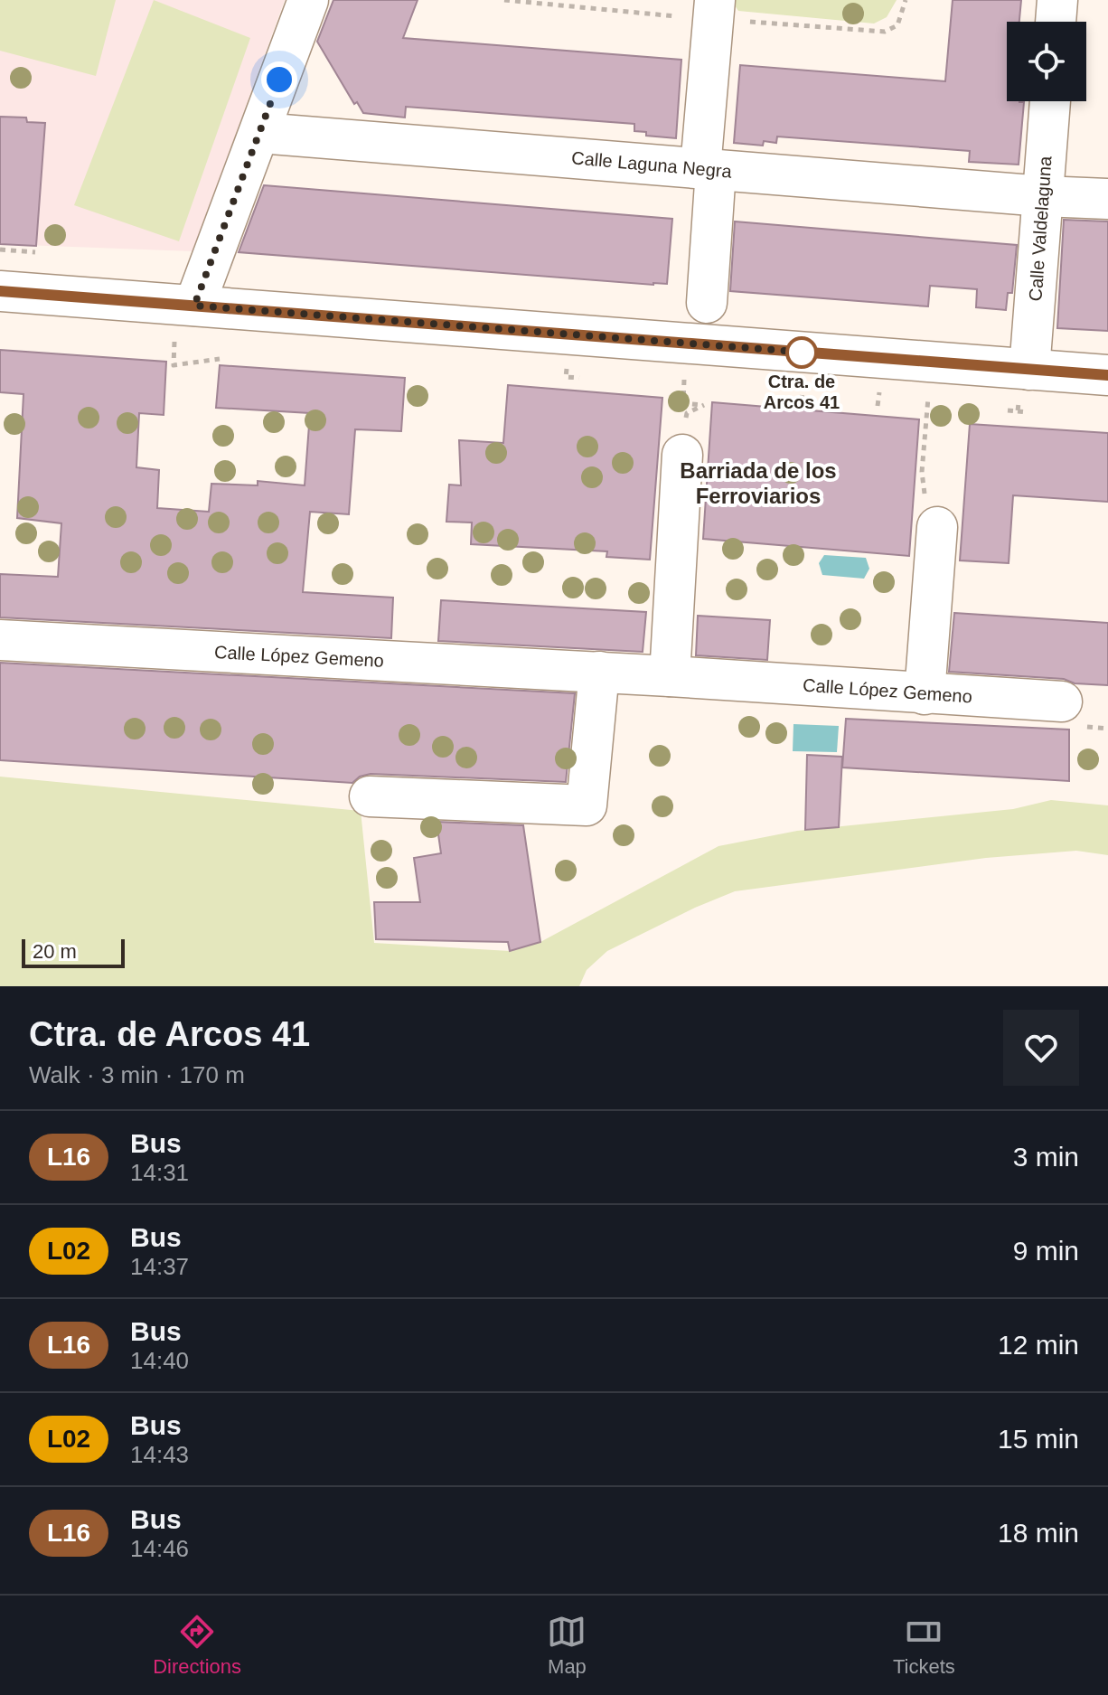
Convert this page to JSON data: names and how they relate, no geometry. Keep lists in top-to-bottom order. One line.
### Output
{"streets":{"street":["Calle Laguna Negra","Calle Valdelaguna","Calle López Gemeno"]},"crossings":[["Calle Laguna Negra","Calle Valdelaguna"]],"districts":["Barriada de los Ferroviarios"],"places":["Ctra. de Arcos 41"],"lines":["bus line L16"],"scale_bar":"20 m","page":{"scale":"20 m","heading":["Ctra. de Arcos 41","Walk · 3 min · 170 m"],"list":[{"mark":"L16","name":"Bus","note":"14:31","value":"3 min"},{"mark":"L02","name":"Bus","note":"14:37","value":"9 min"},{"mark":"L16","name":"Bus","note":"14:40","value":"12 min"},{"mark":"L02","name":"Bus","note":"14:43","value":"15 min"},{"mark":"L16","name":"Bus","note":"14:46","value":"18 min"}],"tabs":["Directions","Map","Tickets"]}}
